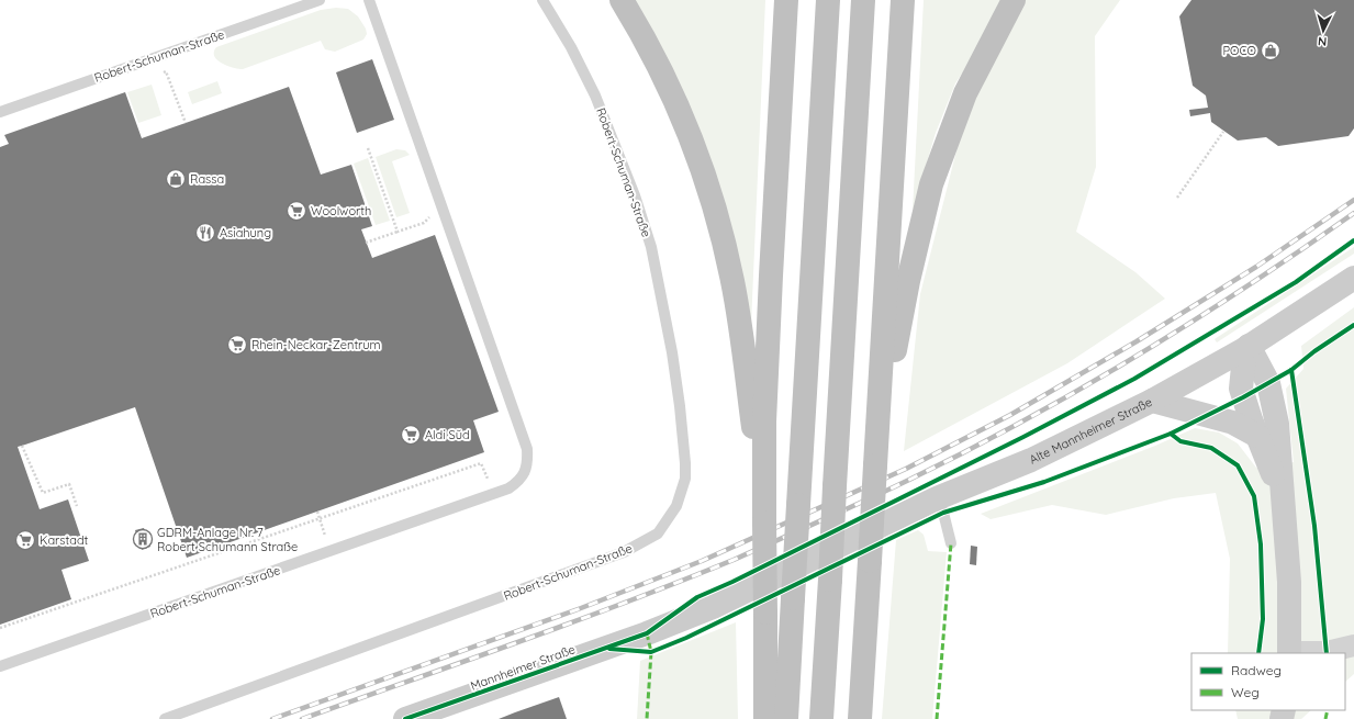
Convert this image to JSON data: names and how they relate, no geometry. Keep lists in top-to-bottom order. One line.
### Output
{"streets":{"main road":["Alte Mannheimer Straße","Mannheimer Straße"],"lane":["Robert-Schuman-Straße"]},"crossings":[["Alte Mannheimer Straße","Mannheimer Straße"]],"places":{"shop":["POCO","Rassa"],"supermarket":["Woolworth","Rhein-Neckar-Zentrum","Aldi Süd","Karstadt"],"restaurant":["Asiahung"],"building":["GDRM-Anlage Nr. 7 Robert Schumann Straße"]},"legend":["Radweg","Weg"],"north":"bottom"}
